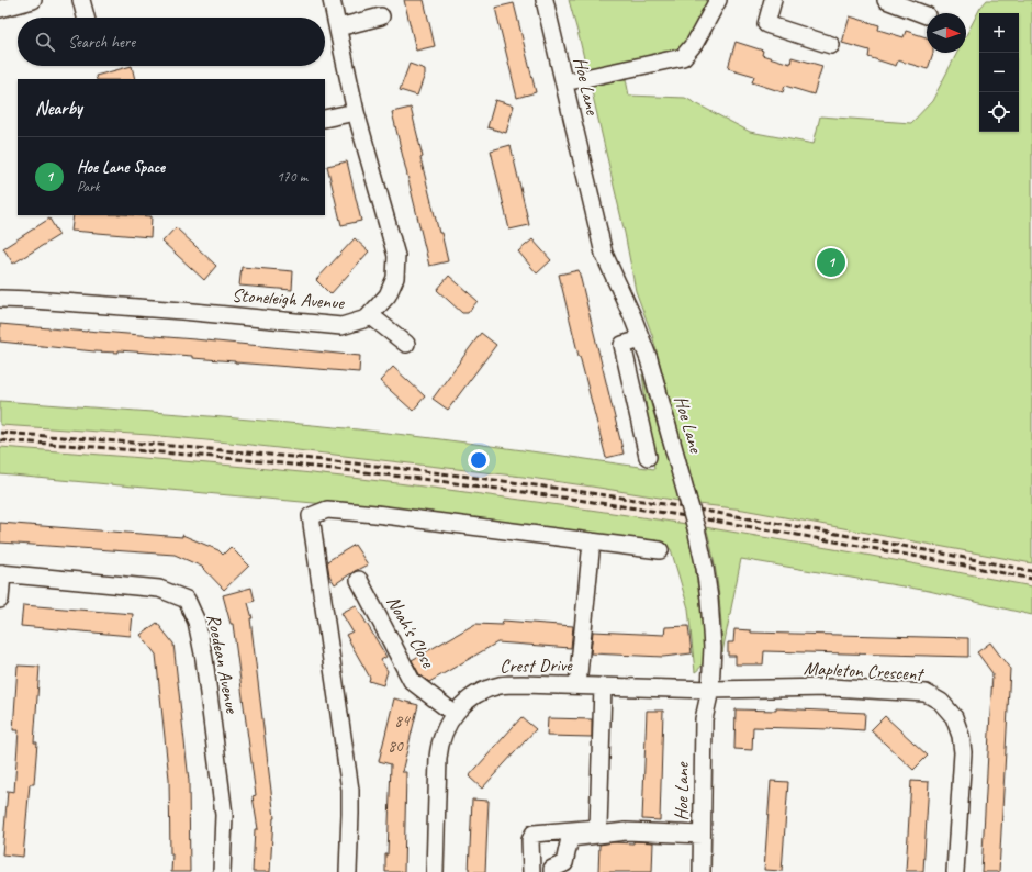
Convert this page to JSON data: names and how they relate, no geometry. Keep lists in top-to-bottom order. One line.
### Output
{"streets":{"street":["Hoe Lane","Stoneleigh Avenue","Noah's Close","Roedean Avenue","Crest Drive","Mapleton Crescent"]},"crossings":[["Hoe Lane","Crest Drive"],["Hoe Lane","Mapleton Crescent"],["Noah's Close","Crest Drive"],["Crest Drive","Mapleton Crescent"]],"house_numbers":["84","80"],"north":"right","page":{"map_buttons":["+","−"],"search":"Search here","heading":"Nearby","list":[{"mark":"1","name":"Hoe Lane Space","note":"Park","value":"170 m"}],"pins":"1"}}
